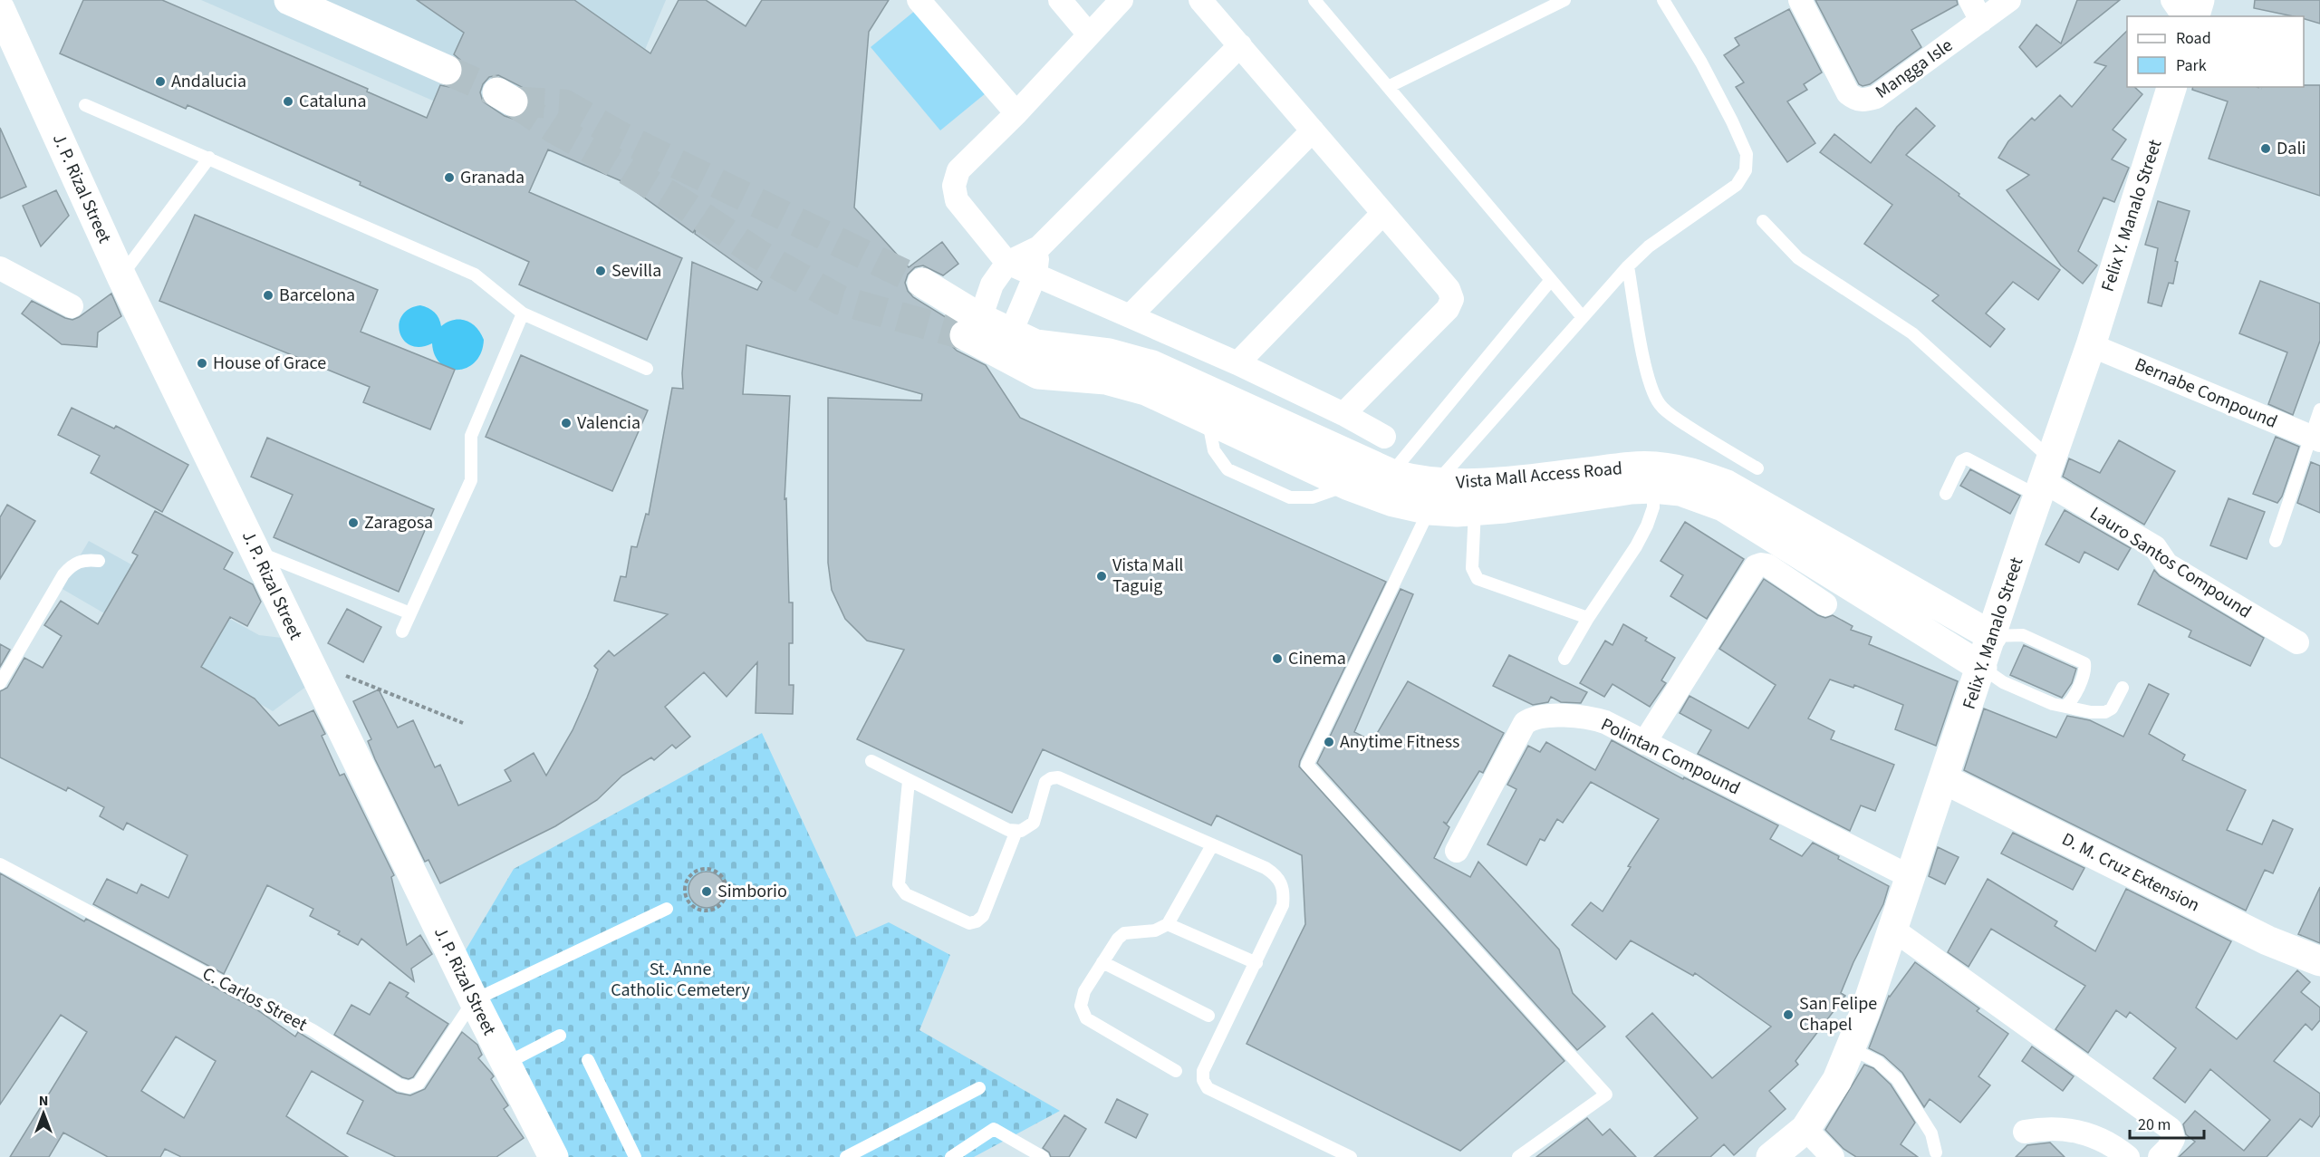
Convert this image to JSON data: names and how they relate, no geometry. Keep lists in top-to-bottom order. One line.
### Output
{"streets":{"street":["Mangga Isle","J. P. Rizal Street","Felix Y. Manalo Street","Bernabe Compound","Vista Mall Access Road","Lauro Santos Compound","Polintan Compound","D. M. Cruz Extension"],"lane":["C. Carlos Street"]},"crossings":[["J. P. Rizal Street","C. Carlos Street"],["Felix Y. Manalo Street","Bernabe Compound"],["Felix Y. Manalo Street","Vista Mall Access Road"],["Felix Y. Manalo Street","Lauro Santos Compound"],["Felix Y. Manalo Street","Polintan Compound"],["Felix Y. Manalo Street","D. M. Cruz Extension"]],"parks":["St. Anne Catholic Cemetery"],"places":["Andalucia","Cataluna","Dali","Granada","Sevilla","Barcelona","House of Grace","Valencia","Zaragosa","Vista Mall Taguig","Cinema","Anytime Fitness","Simborio","San Felipe Chapel"],"legend":["Road","Park"],"scale_bar":"20 m","north":"top"}
